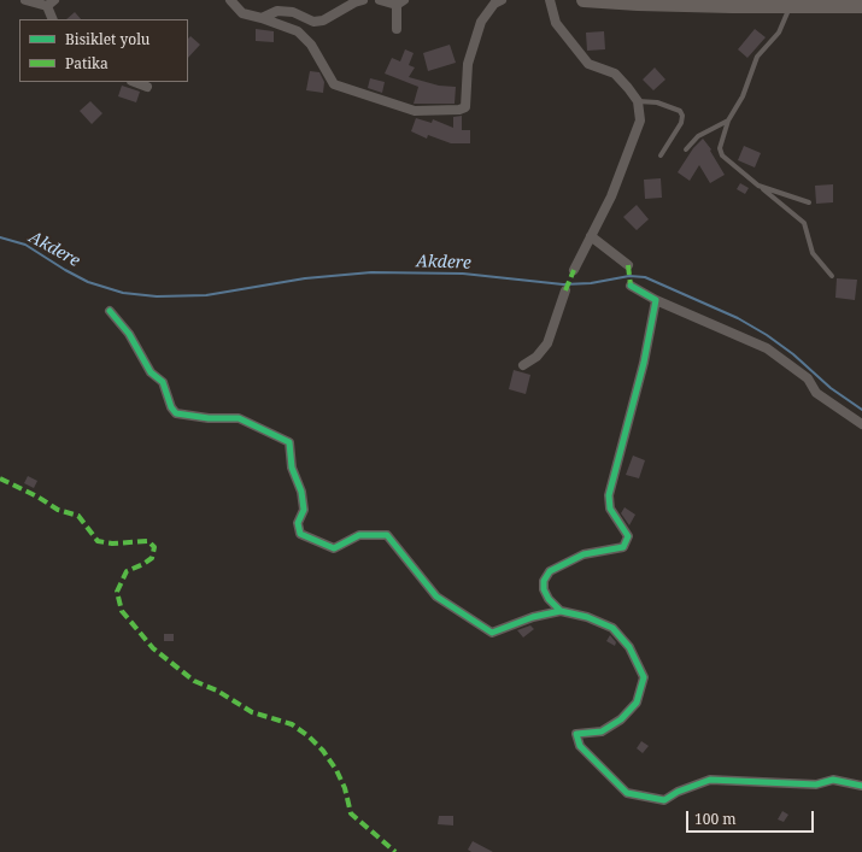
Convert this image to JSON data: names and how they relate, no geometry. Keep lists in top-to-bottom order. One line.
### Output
{"water":["Akdere"],"legend":["Bisiklet yolu","Patika"],"scale_bar":"100 m"}
